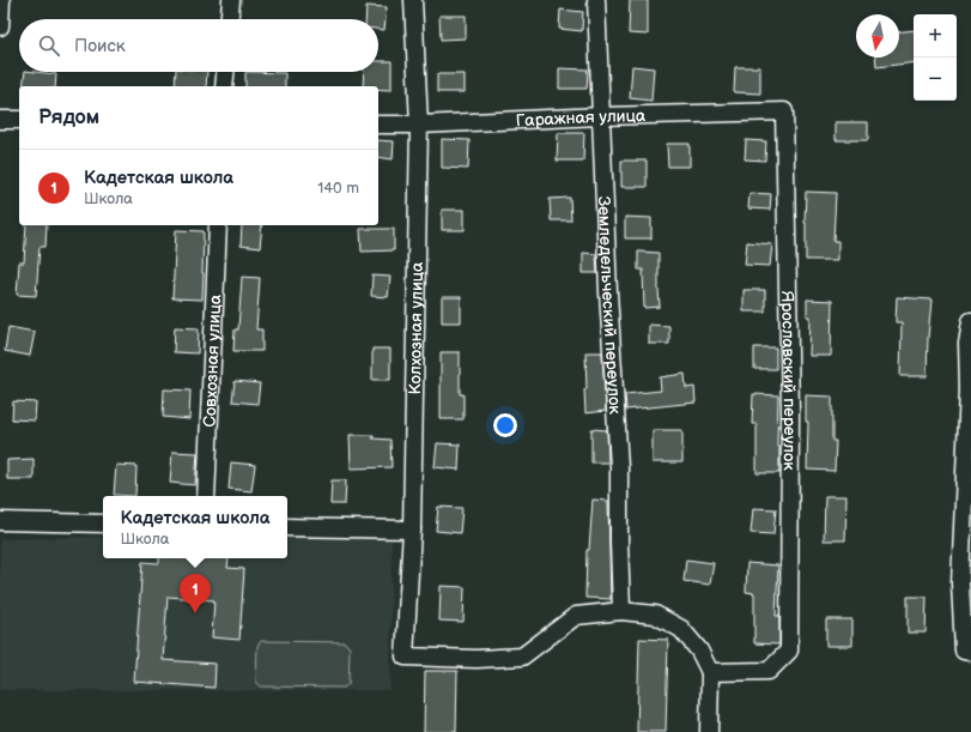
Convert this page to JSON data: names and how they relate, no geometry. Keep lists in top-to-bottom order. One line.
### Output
{"streets":{"street":["Гаражная улица","Земледельческий переулок","Колхозная улица","Совхозная улица","Ярославский переулок"]},"crossings":[["Гаражная улица","Земледельческий переулок"],["Гаражная улица","Колхозная улица"],["Гаражная улица","Ярославский переулок"],["Земледельческий переулок","Колхозная улица"]],"north":"bottom","page":{"map_buttons":["+","−"],"search":"Поиск","heading":"Рядом","list":[{"mark":"1","name":"Кадетская школа","note":"Школа","value":"140 m"}],"popup":["Кадетская школа","Школа"],"pins":"1"}}
